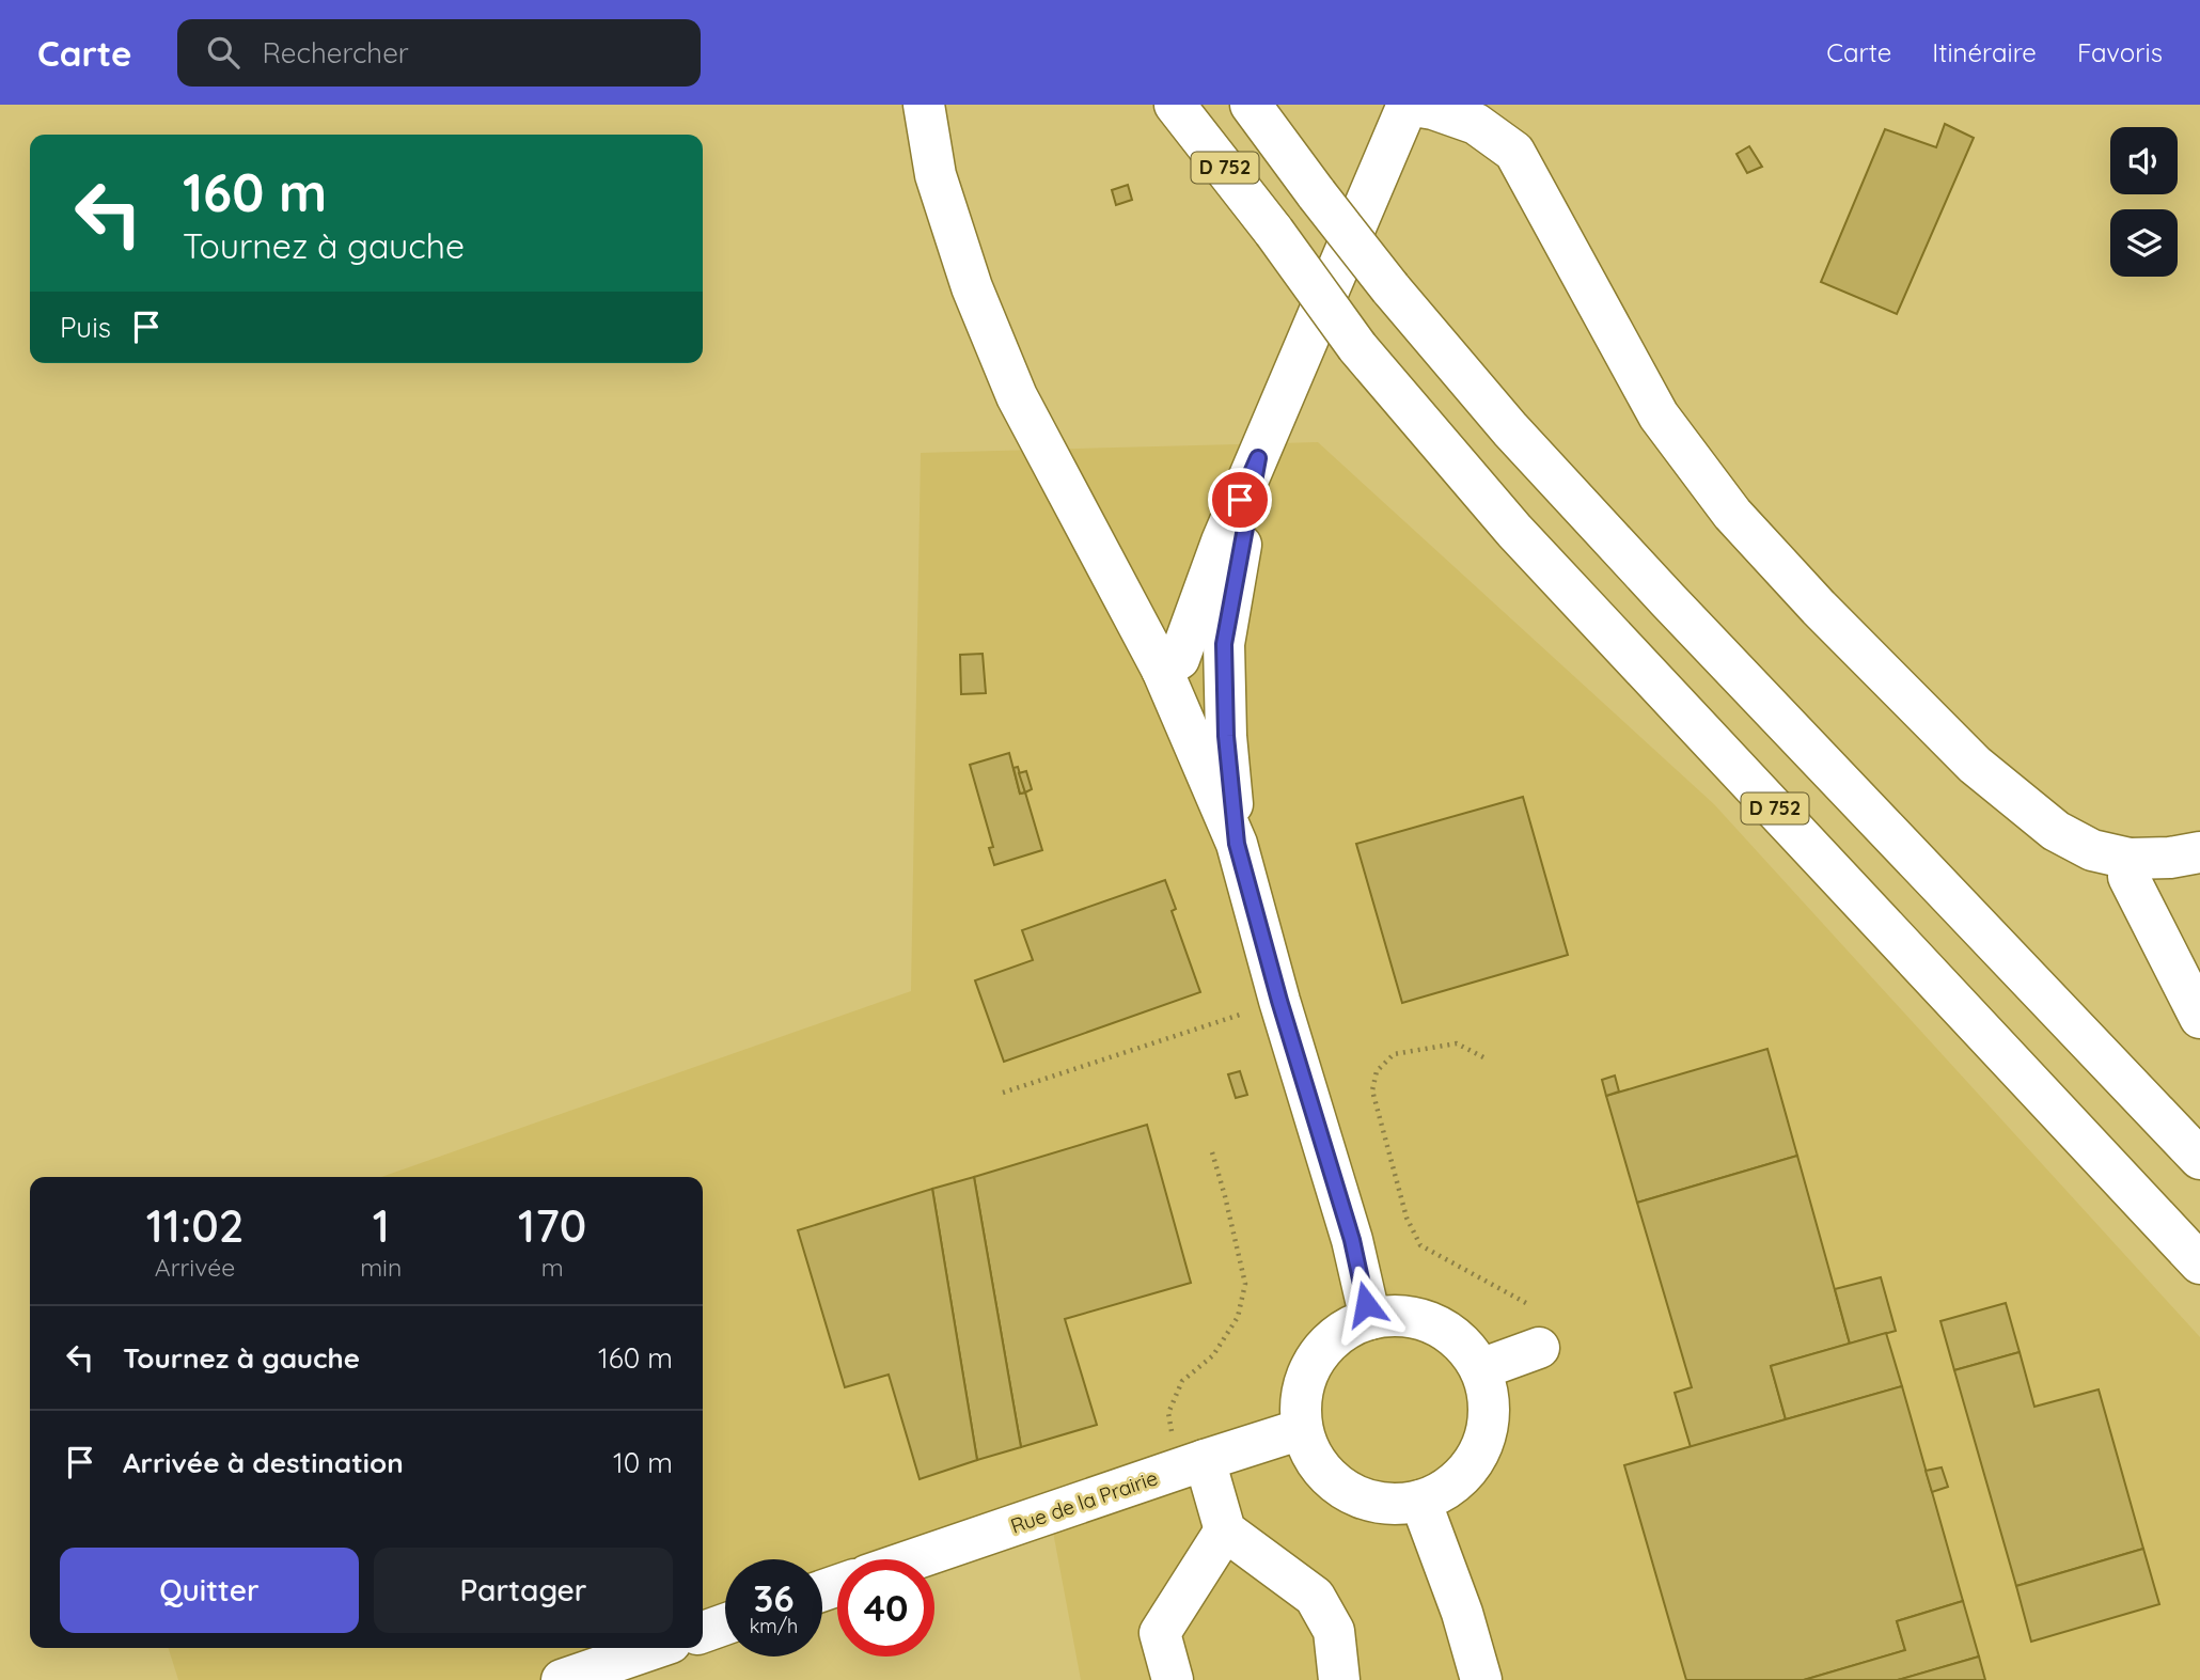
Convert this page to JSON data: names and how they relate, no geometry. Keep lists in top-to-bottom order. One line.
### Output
{"streets":{"main road":["D 752","Rue de la Prairie"]},"page":{"header":"Carte","search":"Rechercher","nav":["Carte","Itinéraire","Favoris"],"turn":["160 m","Tournez à gauche"],"then":"Puis","eta":["11:02","Arrivée","1","min","170","m"],"list":[{"name":"Tournez à gauche","value":"160 m"},{"name":"Arrivée à destination","value":"10 m"}],"buttons":["Quitter","Partager"],"speed":"36 km/h","limit":"40"}}
